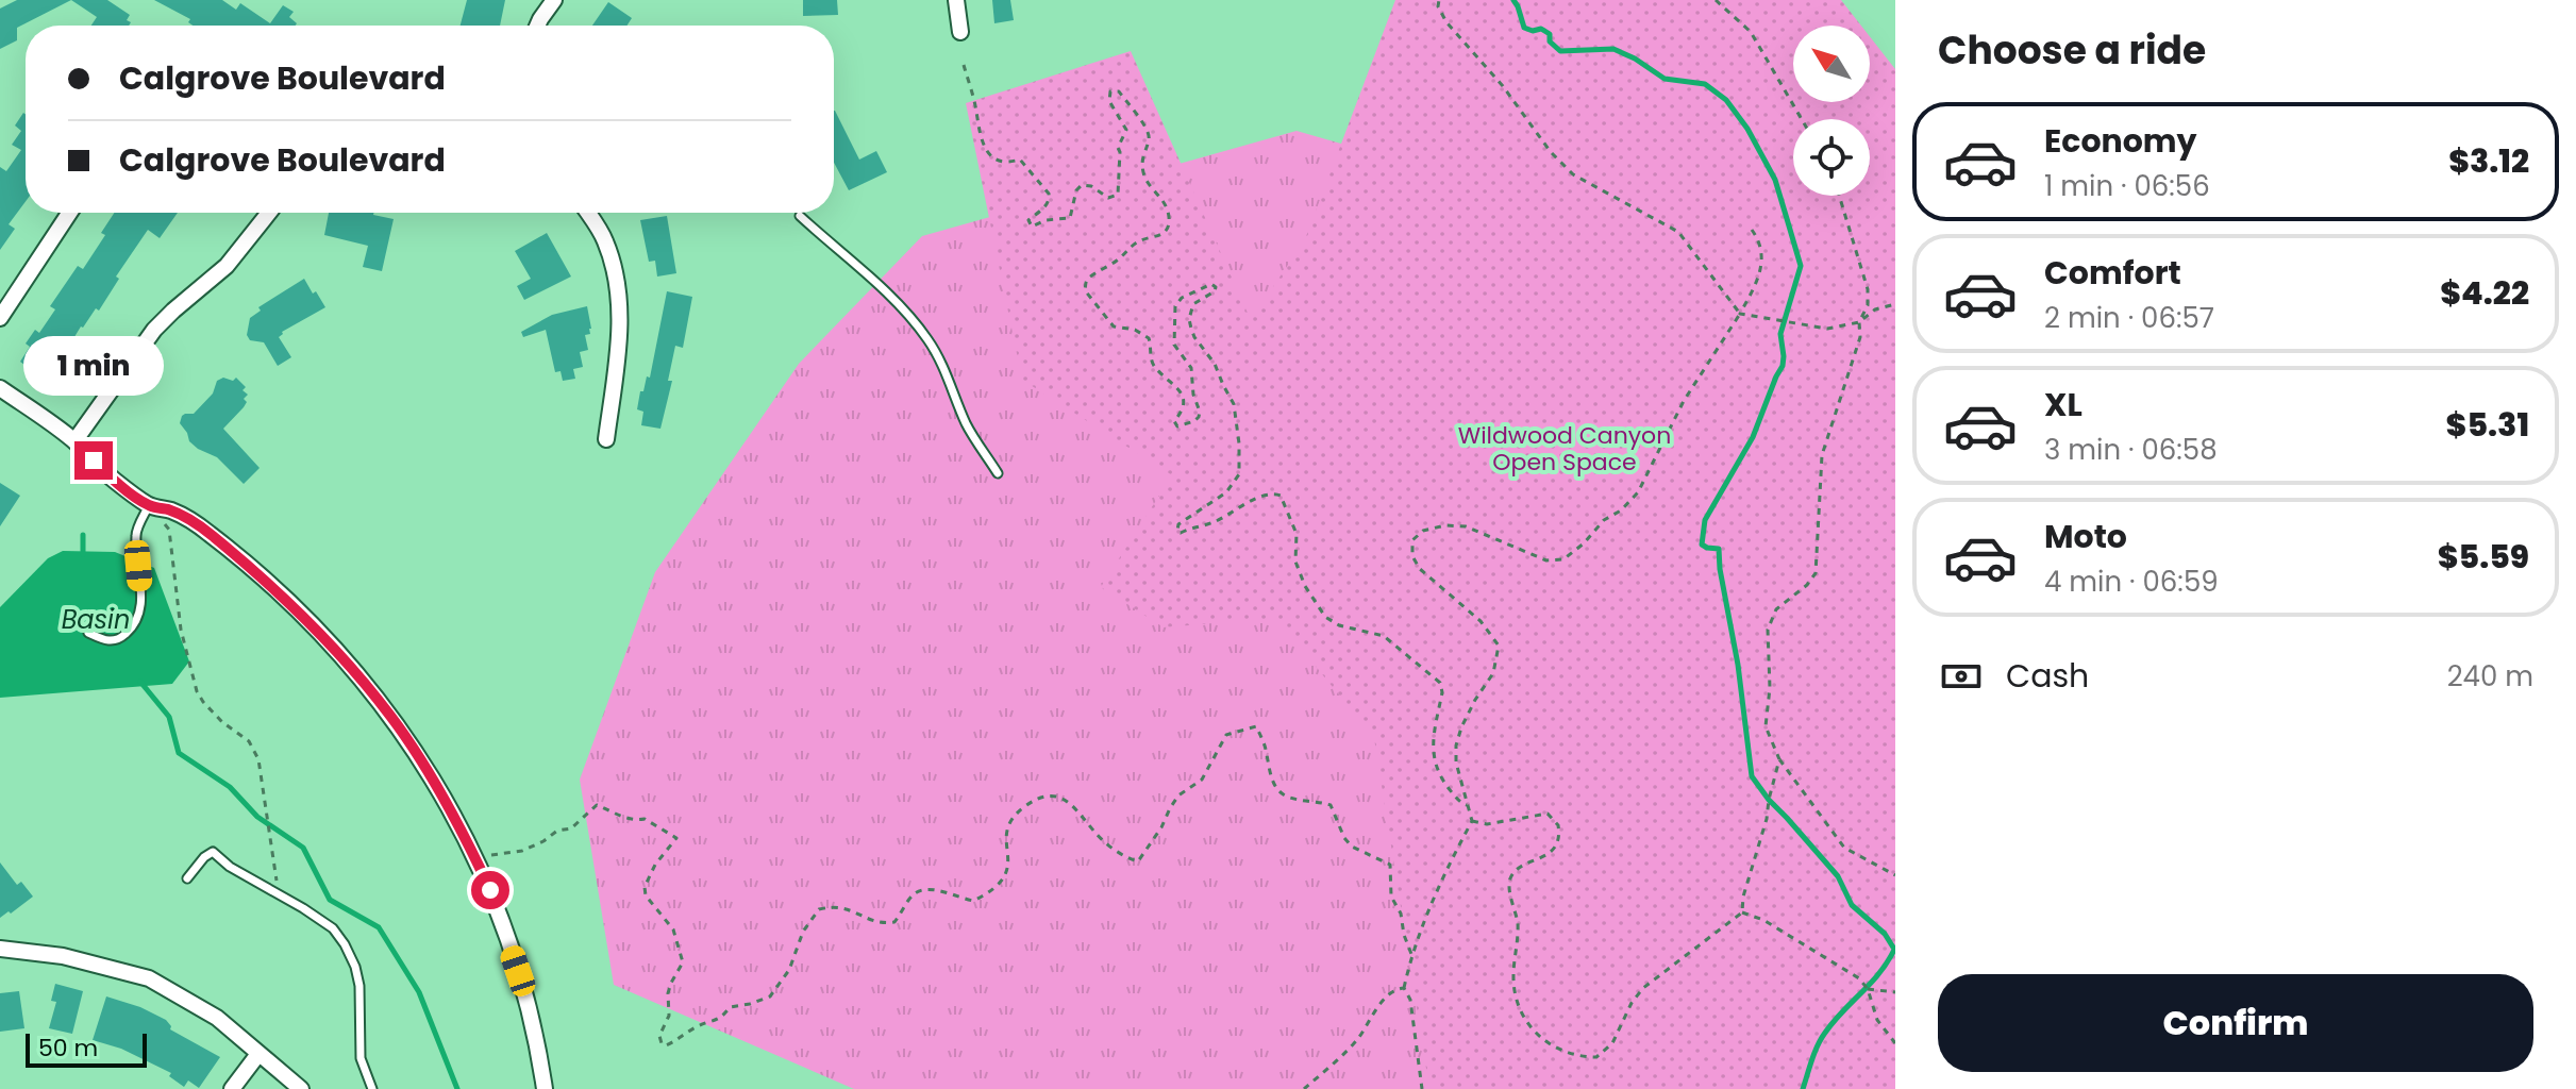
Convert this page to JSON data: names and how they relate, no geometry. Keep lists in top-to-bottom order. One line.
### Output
{"water":["Basin"],"parks":["Wildwood Canyon Open Space"],"scale_bar":"50 m","north":"top left","page":{"heading":"Choose a ride","banner":["Calgrove Boulevard","Calgrove Boulevard"],"list":[{"name":"Economy","note":"1 min · 06:56","value":"$3.12"},{"name":"Comfort","note":"2 min · 06:57","value":"$4.22"},{"name":"XL","note":"3 min · 06:58","value":"$5.31"},{"name":"Moto","note":"4 min · 06:59","value":"$5.59"}],"bubble":"1 min","pay":["Cash","240 m"],"buttons":"Confirm","scale":"50 m"}}
